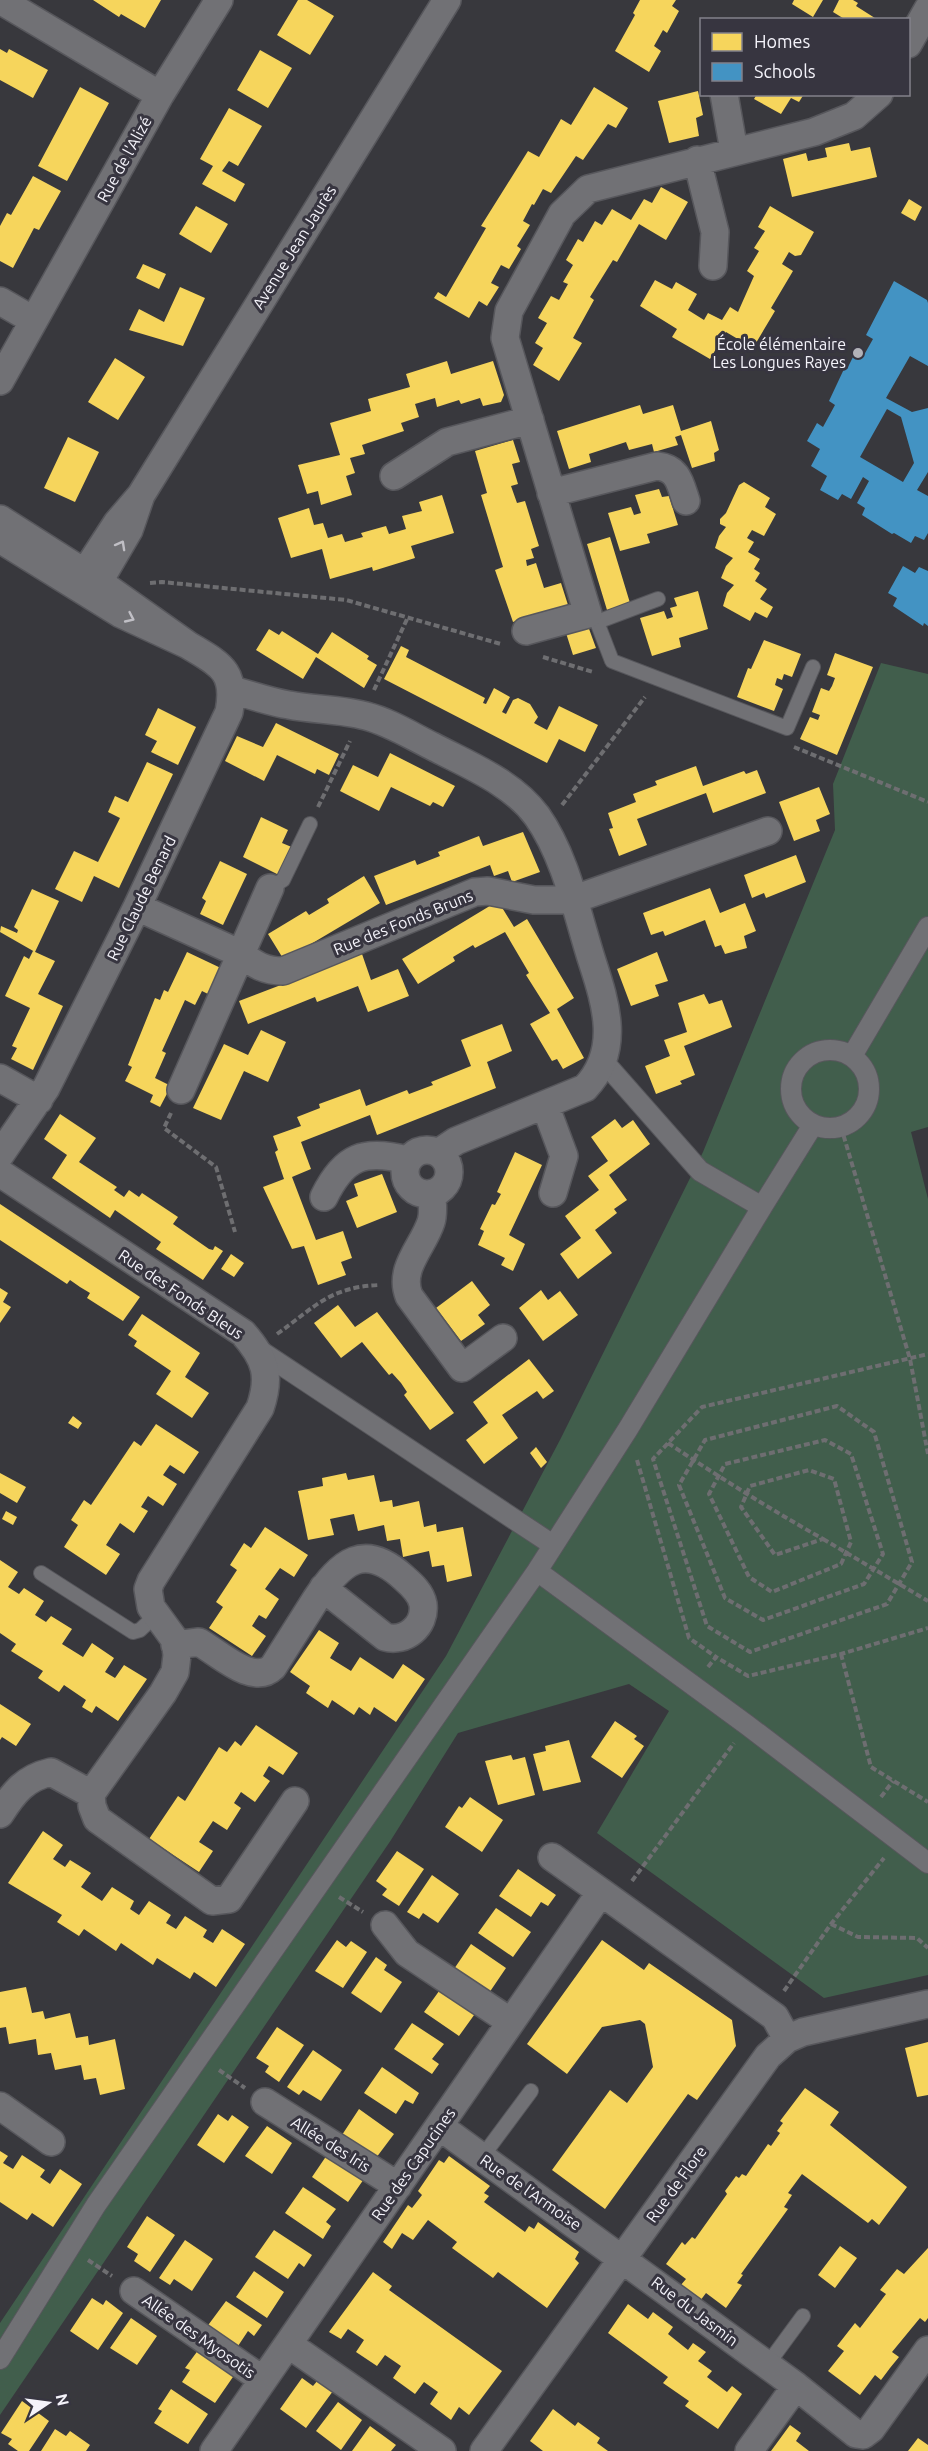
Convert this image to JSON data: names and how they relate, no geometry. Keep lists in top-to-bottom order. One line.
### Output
{"streets":{"street":["Rue de l'Alizé","Avenue Jean Jaurès","Rue Claude Benard","Rue des Fonds Bruns","Rue des Fonds Bleus","Allée des Iris","Rue des Capucines","Rue de Flore","Rue de l’Armoise","Rue du Jasmin","Allée des Myosotis"]},"crossings":[["Rue Claude Benard","Rue des Fonds Bruns"],["Allée des Iris","Rue des Capucines"],["Rue des Capucines","Rue de l’Armoise"],["Rue des Capucines","Allée des Myosotis"],["Rue de Flore","Rue de l’Armoise"],["Rue de Flore","Rue du Jasmin"],["Rue de l’Armoise","Rue du Jasmin"]],"places":["École élémentaire Les Longues Rayes"],"legend":["Homes","Schools"],"north":"right"}
